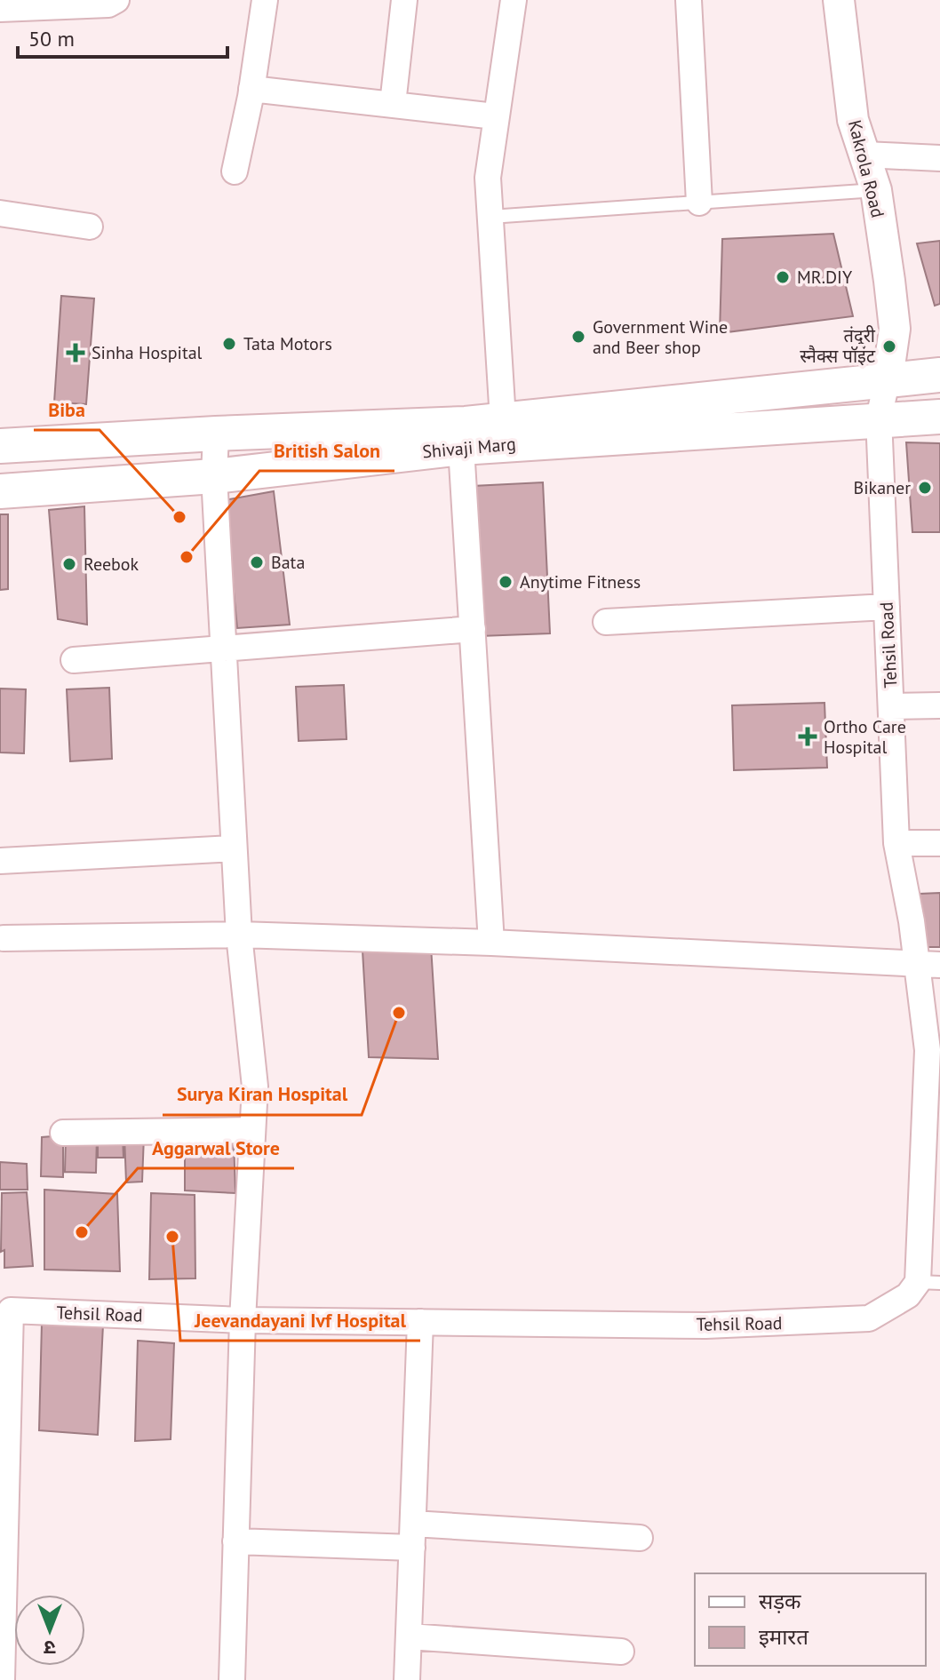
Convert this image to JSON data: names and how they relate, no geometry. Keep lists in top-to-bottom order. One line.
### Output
{"streets":{"main road":["Shivaji Marg"],"street":["Kakrola Road","Tehsil Road"]},"crossings":[["Kakrola Road","Shivaji Marg"],["Kakrola Road","Tehsil Road"],["Shivaji Marg","Tehsil Road"]],"places":{"other":["MR.DIY","Government Wine and Beer shop","Tata Motors","तंदूरी स्नैक्स पॉइंट","Bikaner","Biba","British Salon","Bata","Reebok","Anytime Fitness","Surya Kiran Hospital","Aggarwal Store","Jeevandayani Ivf Hospital"],"health":["Sinha Hospital","Ortho Care Hospital"]},"legend":["सड़क","इमारत"],"scale_bar":"50 m","north":"bottom"}
